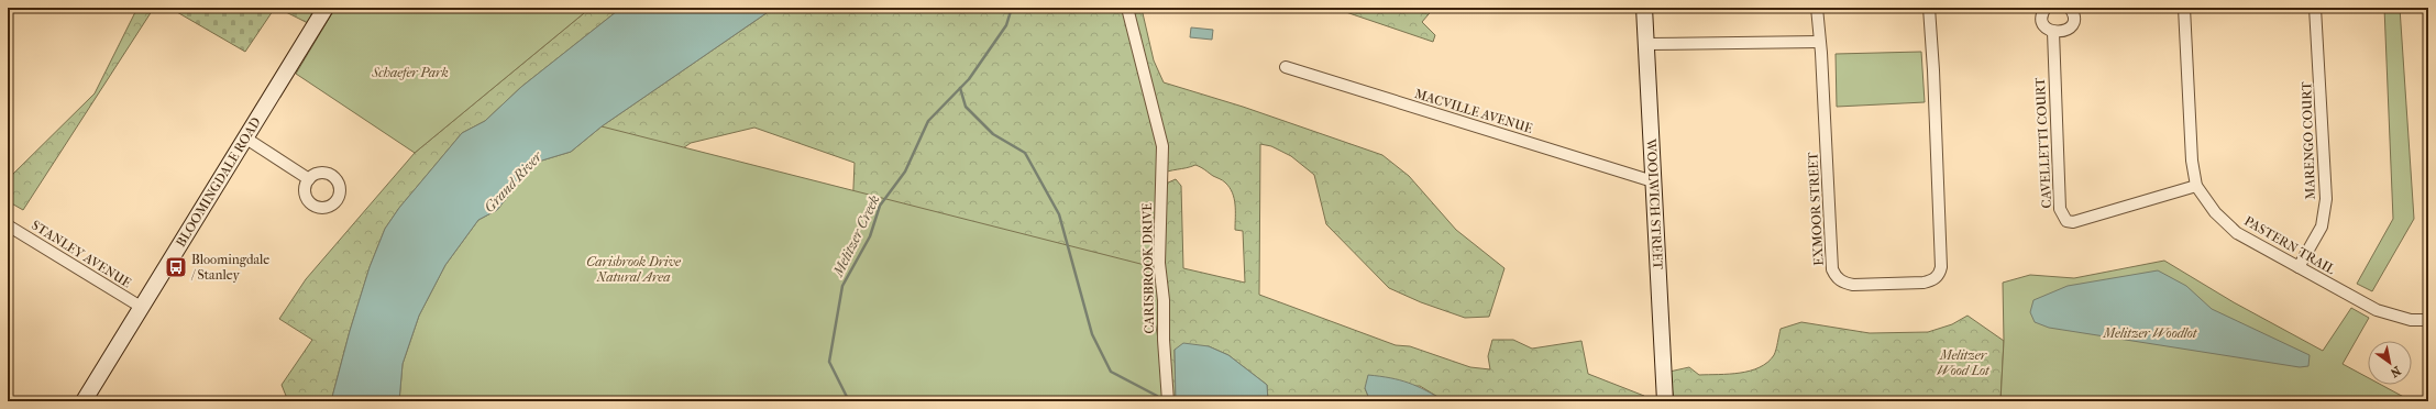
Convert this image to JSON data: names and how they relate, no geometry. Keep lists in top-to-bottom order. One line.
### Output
{"streets":{"main road":["BLOOMINGDALE ROAD","WOOLWICH STREET"],"street":["MACVILLE AVENUE","MARENGO COURT","CAVELLETTI COURT","EXMOOR STREET","PASTERN TRAIL","STANLEY AVENUE","CARISBROOK DRIVE"]},"crossings":[["MACVILLE AVENUE","WOOLWICH STREET"],["MARENGO COURT","PASTERN TRAIL"],["CAVELLETTI COURT","PASTERN TRAIL"],["BLOOMINGDALE ROAD","STANLEY AVENUE"]],"water":["Grand River","Melitzer Creek"],"parks":["Schaefer Park","Carisbrook Drive Natural Area","Melitzer Woodlot","Melitzer Wood Lot"],"places":{"bus stop":["Bloomingdale / Stanley"]},"north":"bottom right"}
